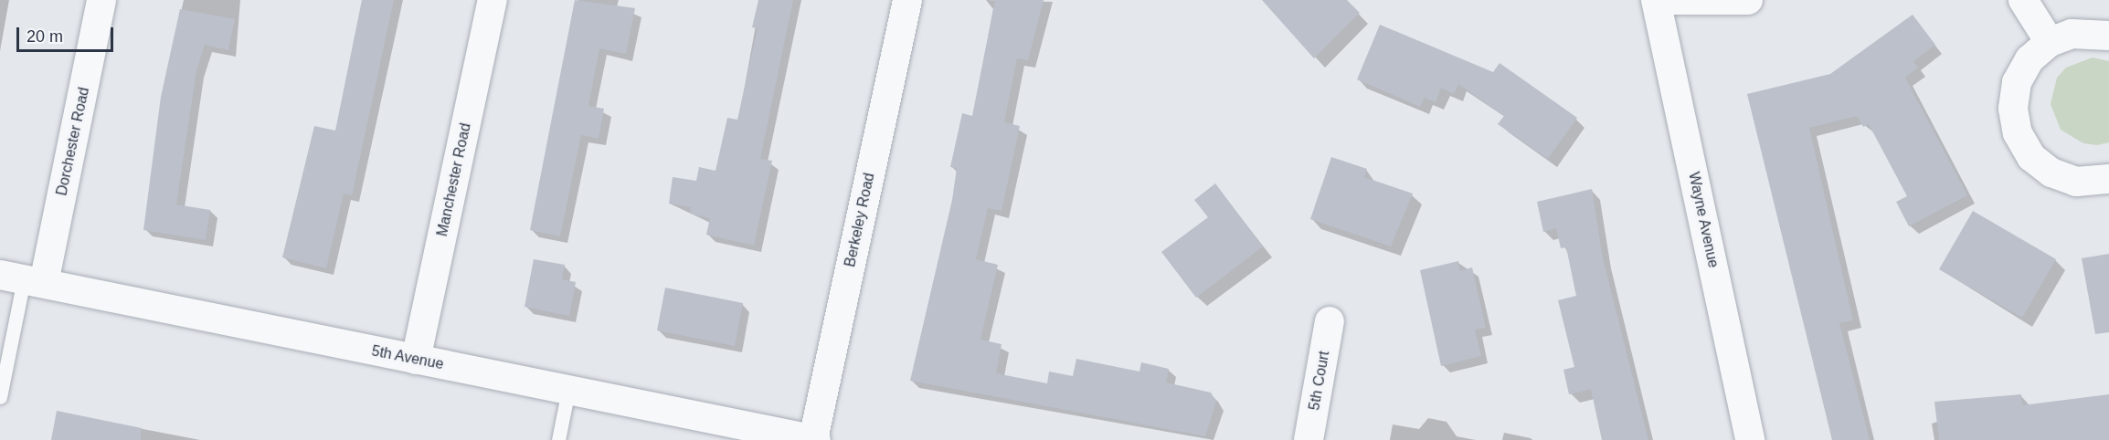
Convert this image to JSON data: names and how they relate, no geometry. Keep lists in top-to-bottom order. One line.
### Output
{"streets":{"street":["Dorchester Road","Manchester Road","Berkeley Road","Wayne Avenue","5th Avenue","5th Court"]},"crossings":[["Dorchester Road","5th Avenue"],["Manchester Road","5th Avenue"],["Berkeley Road","5th Avenue"]],"scale_bar":"20 m"}
